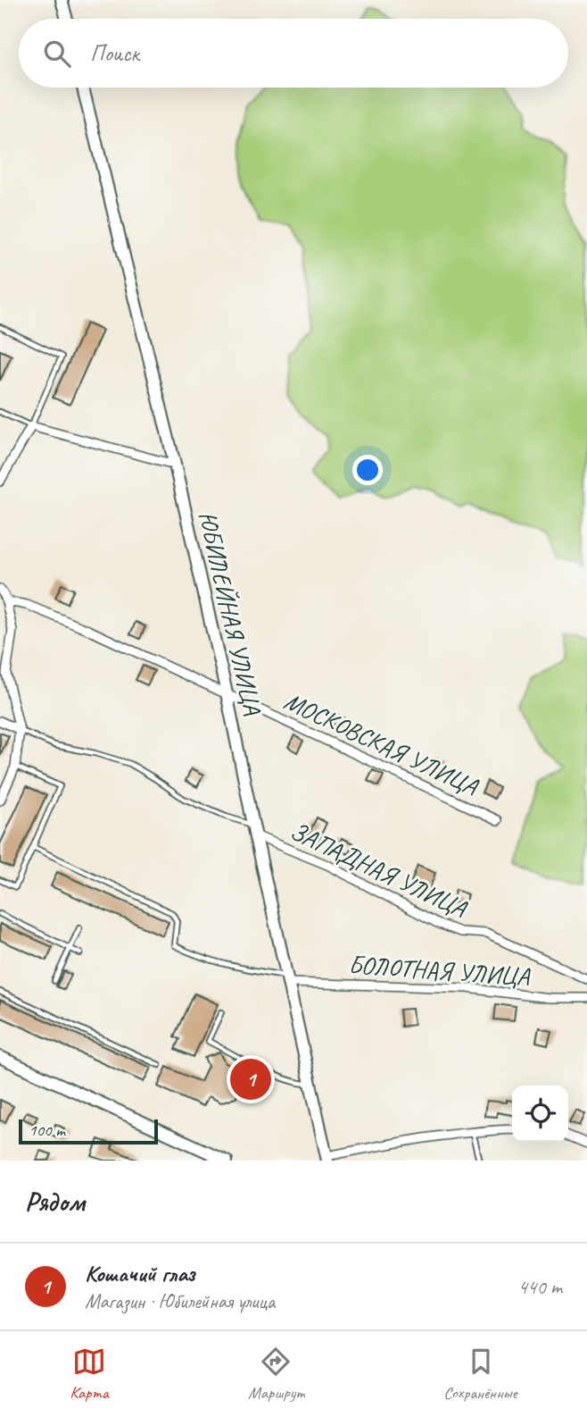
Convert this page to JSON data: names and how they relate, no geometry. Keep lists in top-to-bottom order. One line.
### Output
{"streets":{"main road":["ЮБИЛЕЙНАЯ УЛИЦА"],"street":["МОСКОВСКАЯ УЛИЦА","ЗАПАДНАЯ УЛИЦА","БОЛОТНАЯ УЛИЦА"]},"crossings":[["ЮБИЛЕЙНАЯ УЛИЦА","МОСКОВСКАЯ УЛИЦА"],["ЮБИЛЕЙНАЯ УЛИЦА","ЗАПАДНАЯ УЛИЦА"],["ЮБИЛЕЙНАЯ УЛИЦА","БОЛОТНАЯ УЛИЦА"]],"scale_bar":"100 m","page":{"search":"Поиск","pins":"1","scale":"100 m","heading":"Рядом","list":[{"mark":"1","name":"Кошачий глаз","note":"Магазин · Юбилейная улица","value":"440 m"}],"nav":["Карта","Маршрут","Сохранённые"]}}
